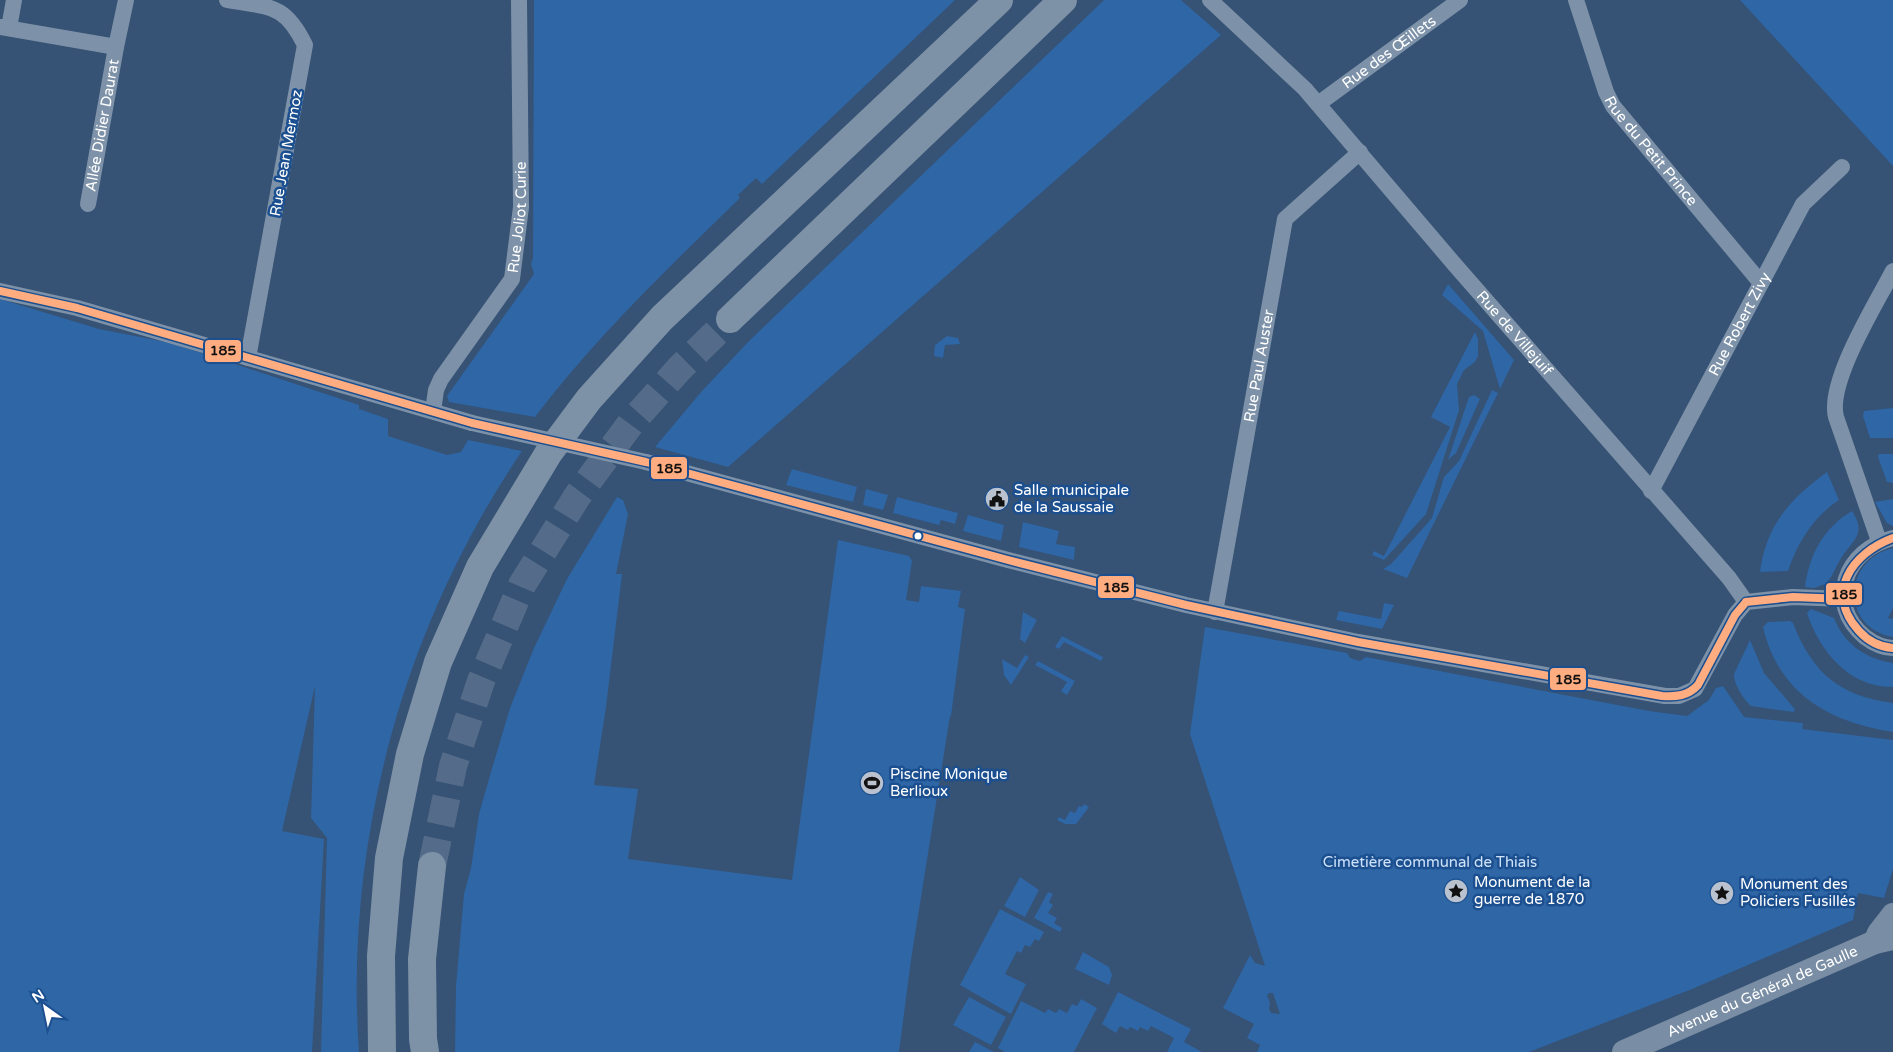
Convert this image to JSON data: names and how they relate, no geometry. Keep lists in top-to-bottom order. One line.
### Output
{"streets":{"main road":["Avenue du Général de Gaulle"],"street":["Rue des Œillets","Allée Didier Daurat","Rue du Petit Prince","Rue Jean Mermoz","Rue Joliot Curie","Rue Robert Zivy","Rue de Villejuif","Rue Paul Auster"]},"crossings":[["Rue des Œillets","Rue de Villejuif"],["Rue du Petit Prince","Rue Robert Zivy"],["Rue Robert Zivy","Rue de Villejuif"],["Rue de Villejuif","Rue Paul Auster"]],"parks":["Cimetière communal de Thiais"],"places":{"public building":["Salle municipale de la Saussaie"],"sports":["Piscine Monique Berlioux"],"place":["Monument de la guerre de 1870","Monument des Policiers Fusillés"]},"lines":["transit line 185"],"north":"top left"}
